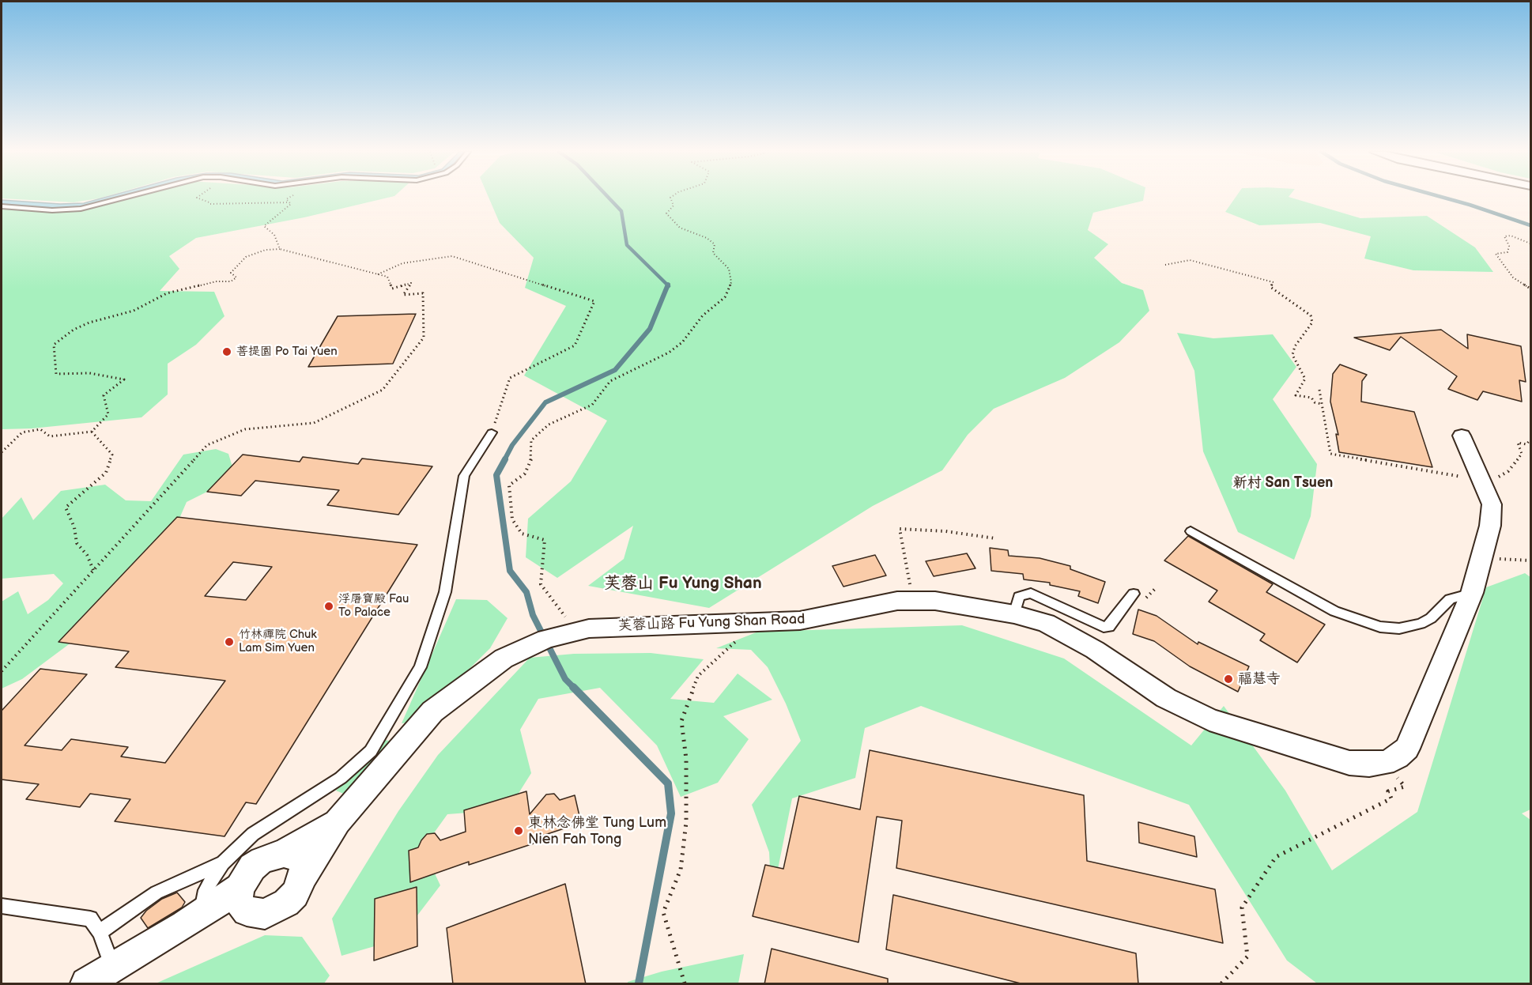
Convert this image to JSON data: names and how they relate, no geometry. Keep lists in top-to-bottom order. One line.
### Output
{"streets":{"street":["芙蓉山路 Fu Yung Shan Road"]},"districts":["新村 San Tsuen","芙蓉山 Fu Yung Shan"],"places":["菩提園 Po Tai Yuen","浮屠寶殿 Fau To Palace","竹林禪院 Chuk Lam Sim Yuen","福慧寺","東林念佛堂 Tung Lum Nien Fah Tong"]}
